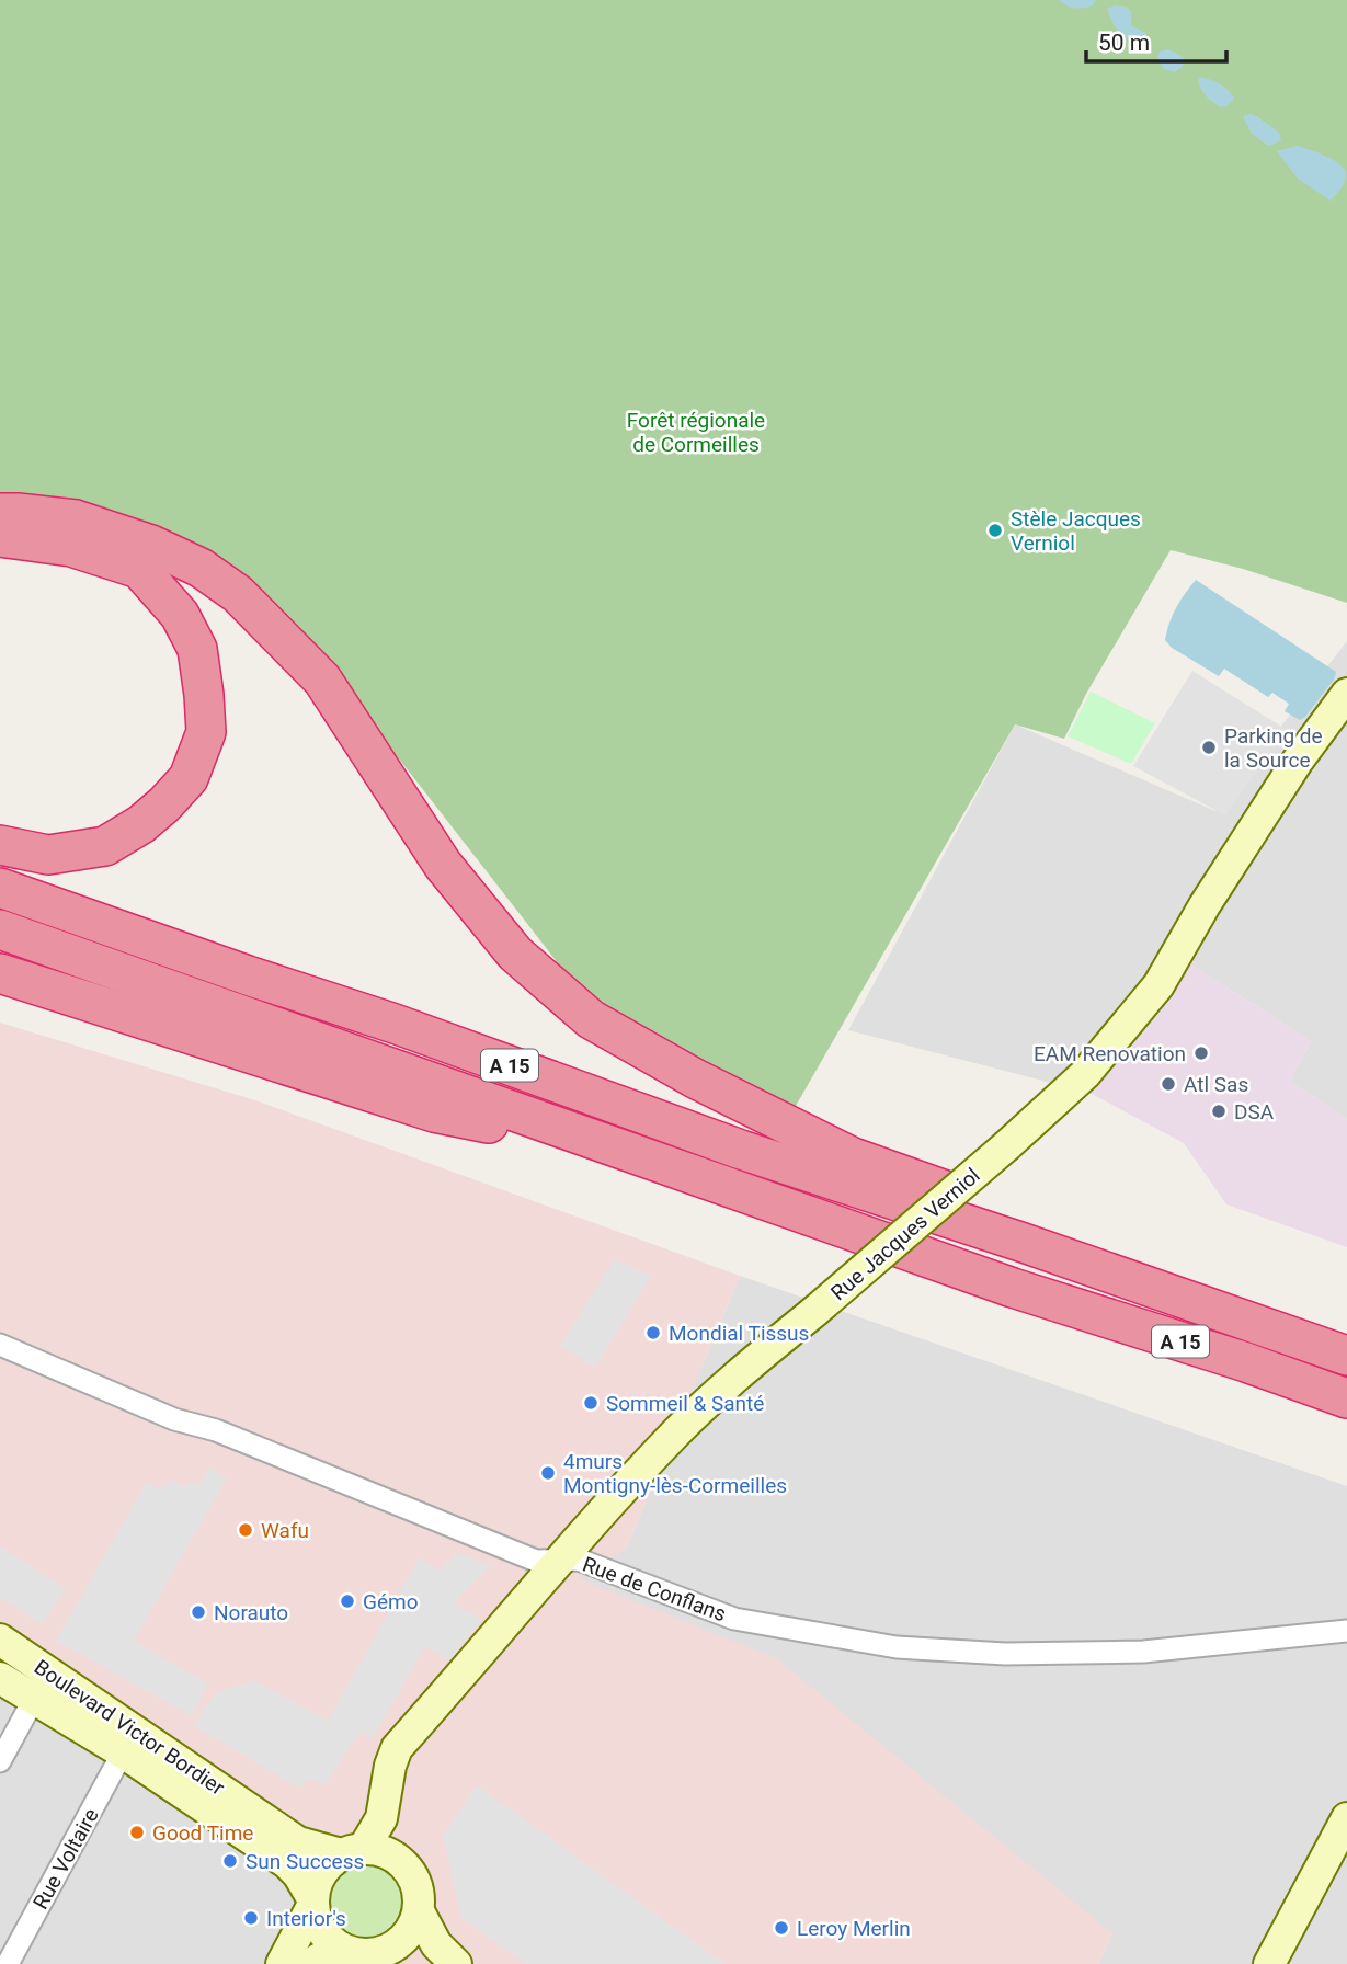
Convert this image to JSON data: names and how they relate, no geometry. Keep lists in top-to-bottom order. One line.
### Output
{"streets":{"highway":["A 15"],"street":["Rue Jacques Verniol","Rue de Conflans","Boulevard Victor Bordier","Rue Voltaire"]},"crossings":[["Rue Jacques Verniol","Rue de Conflans"],["Rue Jacques Verniol","Boulevard Victor Bordier"],["Boulevard Victor Bordier","Rue Voltaire"]],"parks":["Forêt régionale de Cormeilles"],"places":["Stèle Jacques Verniol","Parking de la Source","EAM Renovation","Atl Sas","DSA","Mondial Tissus","Sommeil & Santé","4murs Montigny-lès-Cormeilles","Wafu","Gémo","Norauto","Good Time","Sun Success","Interior's","Leroy Merlin"],"scale_bar":"50 m"}
